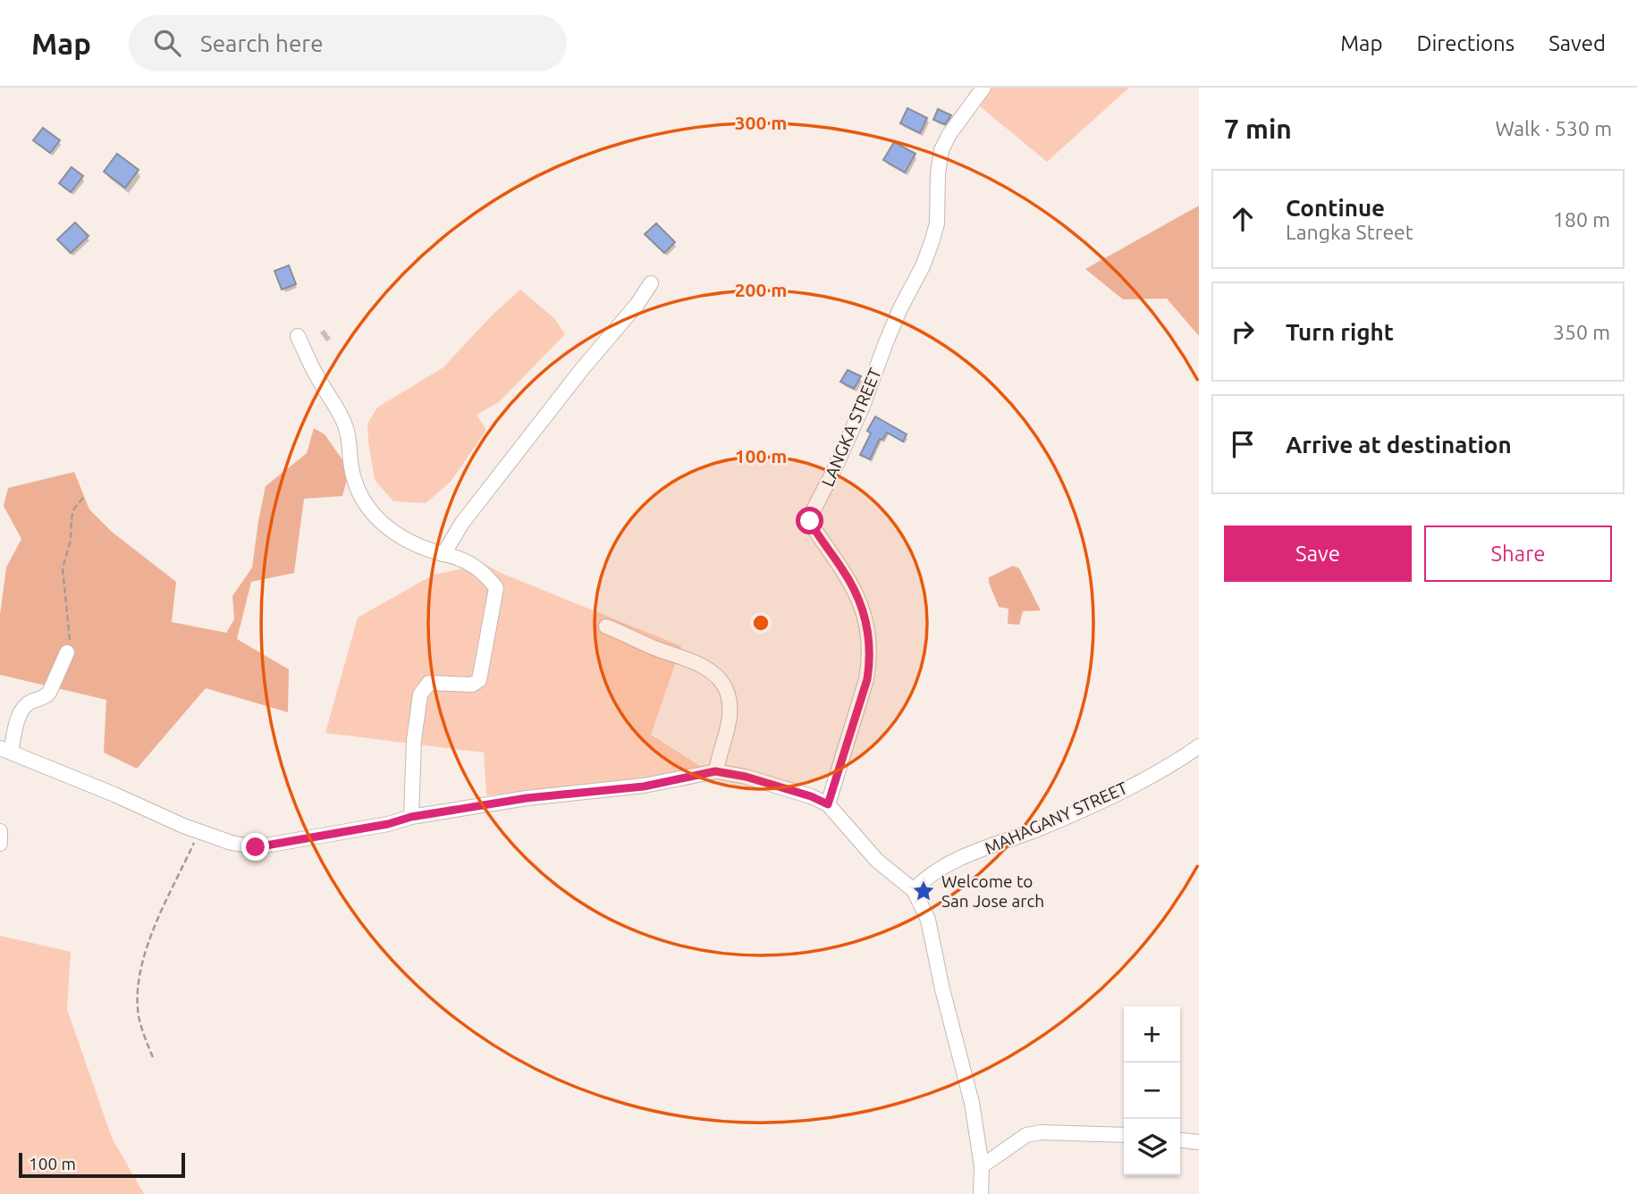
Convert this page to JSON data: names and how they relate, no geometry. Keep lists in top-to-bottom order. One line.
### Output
{"streets":{"street":["LANGKA STREET","MAHAGANY STREET"]},"places":{"place":["Welcome to San Jose arch"]},"scale_bar":"100 m","page":{"header":"Map","search":"Search here","nav":["Map","Directions","Saved"],"heading":["7 min","Walk · 530 m"],"list":[["Continue","Langka Street","180 m"],["Turn right","350 m"],"Arrive at destination"],"buttons":["Save","Share"],"map_buttons":["+","−"],"scale":"100 m"},"rings":["300 m","200 m","100 m"]}
